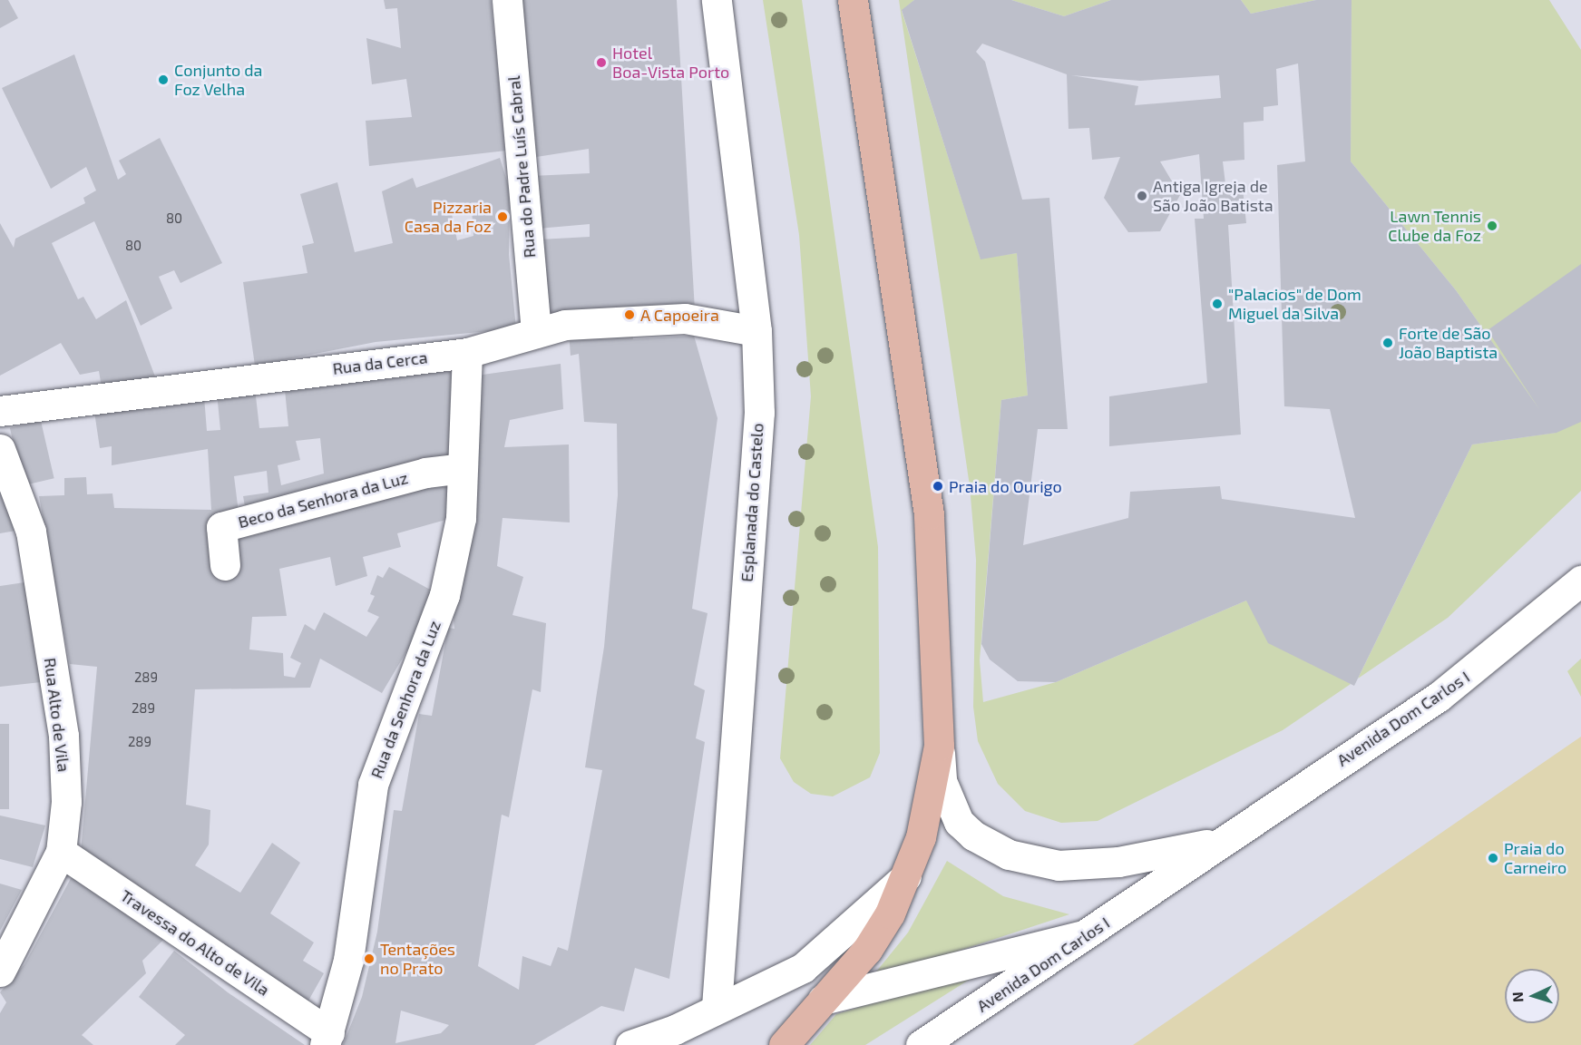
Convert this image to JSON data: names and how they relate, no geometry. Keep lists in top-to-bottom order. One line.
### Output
{"streets":{"street":["Rua do Padre Luís Cabral","Rua da Cerca","Beco da Senhora da Luz","Esplanada do Castelo","Rua da Senhora da Luz","Rua Alto de Vila","Avenida Dom Carlos I","Travessa do Alto de Vila"]},"crossings":[["Rua do Padre Luís Cabral","Rua da Cerca"],["Rua da Cerca","Esplanada do Castelo"],["Rua da Cerca","Rua da Senhora da Luz"],["Beco da Senhora da Luz","Rua da Senhora da Luz"],["Rua da Senhora da Luz","Travessa do Alto de Vila"],["Rua Alto de Vila","Travessa do Alto de Vila"]],"places":["Hotel Boa-Vista Porto","Conjunto da Foz Velha","Antiga Igreja de São João Batista","Pizzaria Casa da Foz","Lawn Tennis Clube da Foz","\"Palacios\" de Dom Miguel da Silva","A Capoeira","Forte de São João Baptista","Praia do Ourigo","Praia do Carneiro","Tentações no Prato"],"house_numbers":["80","80","289","289","289"],"north":"left"}
